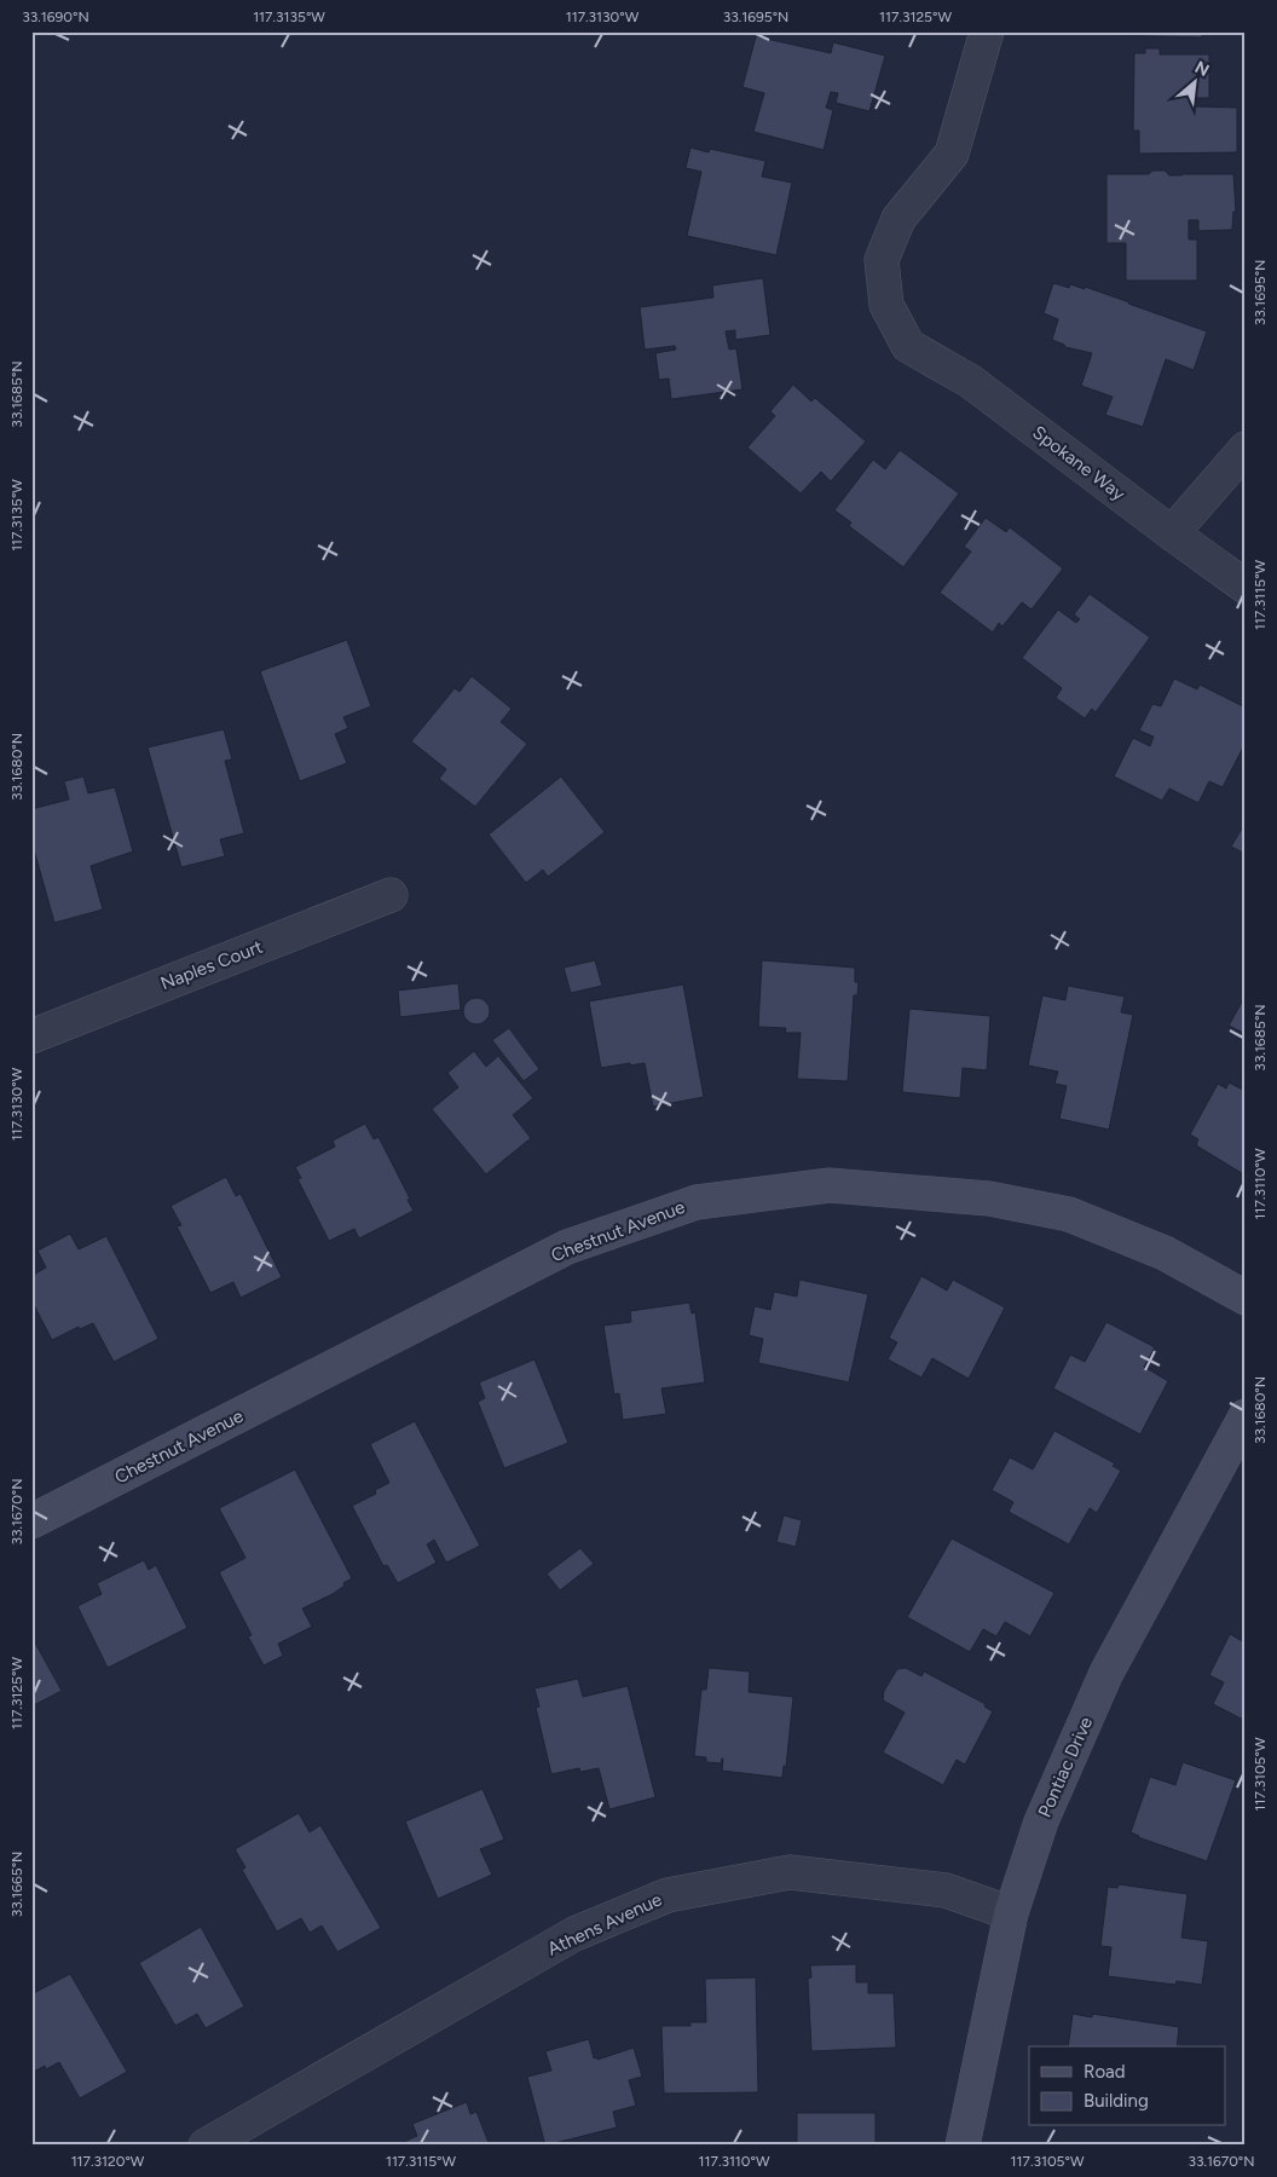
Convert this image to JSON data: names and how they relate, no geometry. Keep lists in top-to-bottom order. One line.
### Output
{"streets":{"street":["Spokane Way","Naples Court","Chestnut Avenue","Pontiac Drive","Athens Avenue"]},"crossings":[["Pontiac Drive","Athens Avenue"]],"legend":["Road","Building"],"north":"top right","coordinates":["33.1690°N","117.3135°W","117.3130°W","33.1695°N","117.3125°W","33.1685°N","117.3115°W","33.1680°N","117.3110°W","33.1670°N","117.3105°W","33.1665°N","117.3120°W"]}
